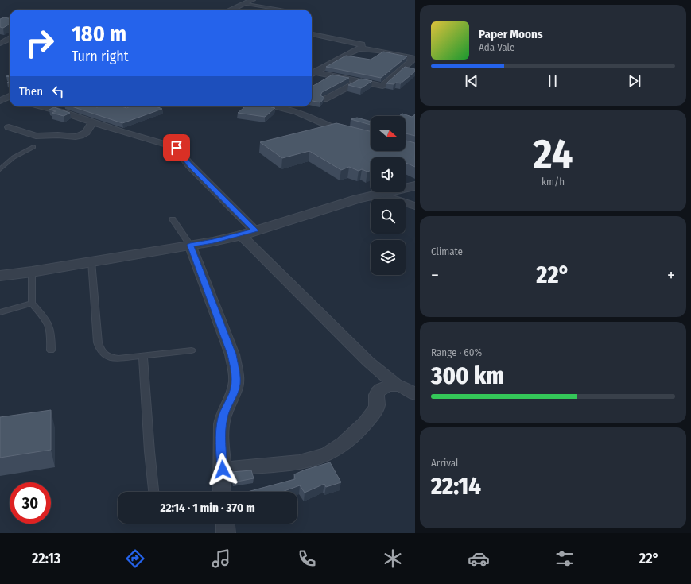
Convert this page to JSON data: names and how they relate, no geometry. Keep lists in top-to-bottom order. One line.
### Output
{"north":"right","page":{"turn":["180 m","Turn right"],"song":["Paper Moons","Ada Vale"],"then":"Then","tile":[["24","km/h"],"Climate",["Range · 60%","300 km"],["Arrival","22:14"]],"heat":["−","22°","+"],"limit":"30","trip":"22:14 · 1 min · 370 m","tabs":["22:13","22°"]}}
